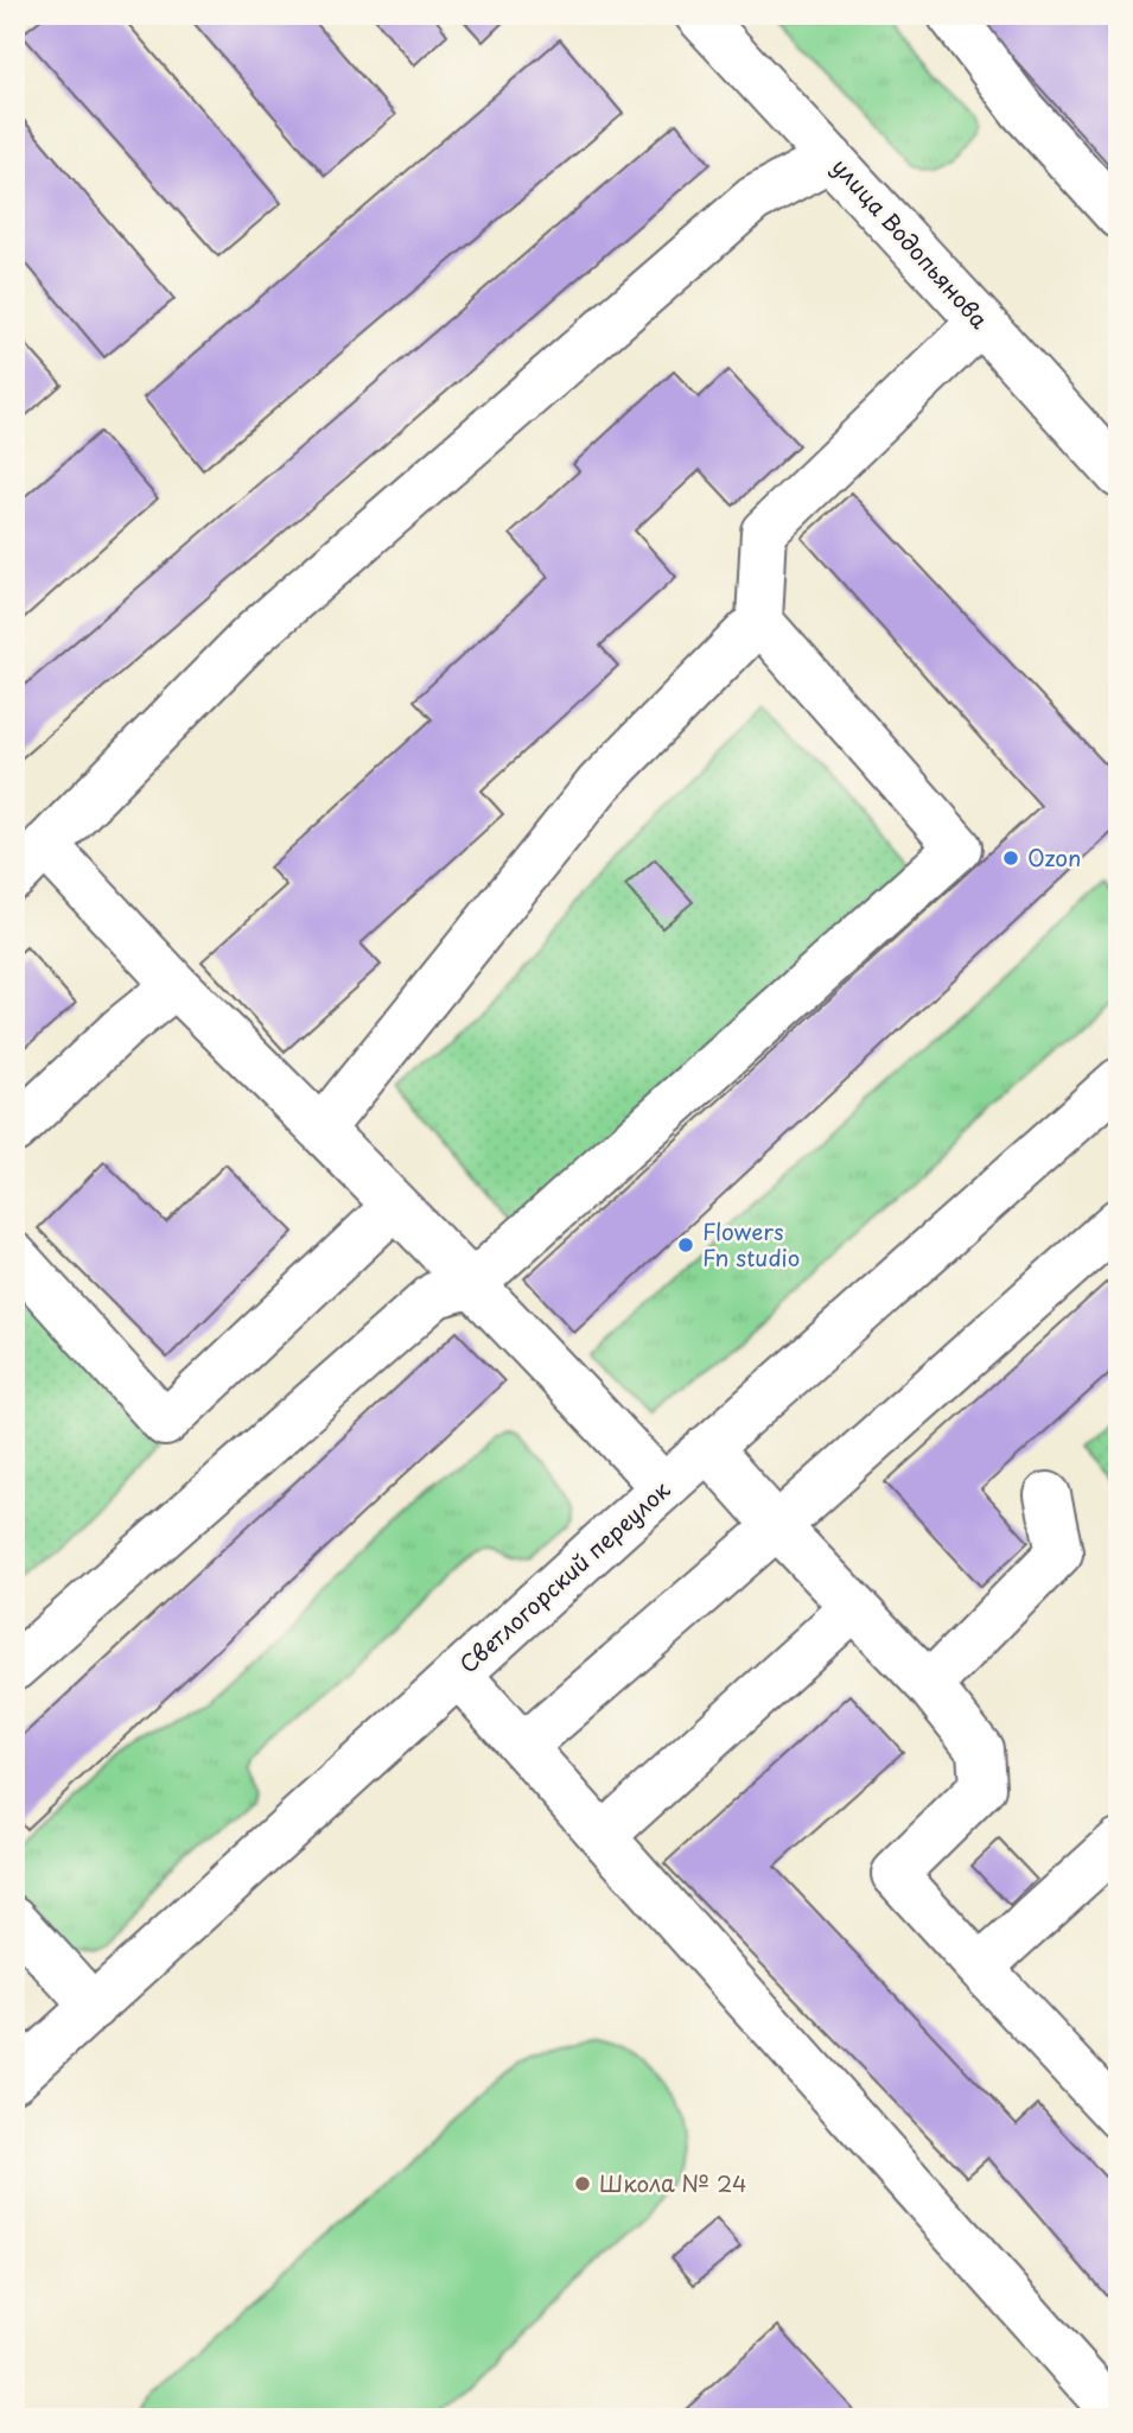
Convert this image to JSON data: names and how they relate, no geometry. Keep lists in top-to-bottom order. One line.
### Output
{"streets":{"street":["улица Водопьянова","Светлогорский переулок"]},"places":["Ozon","Flowers Fn studio","Школа № 24"]}
